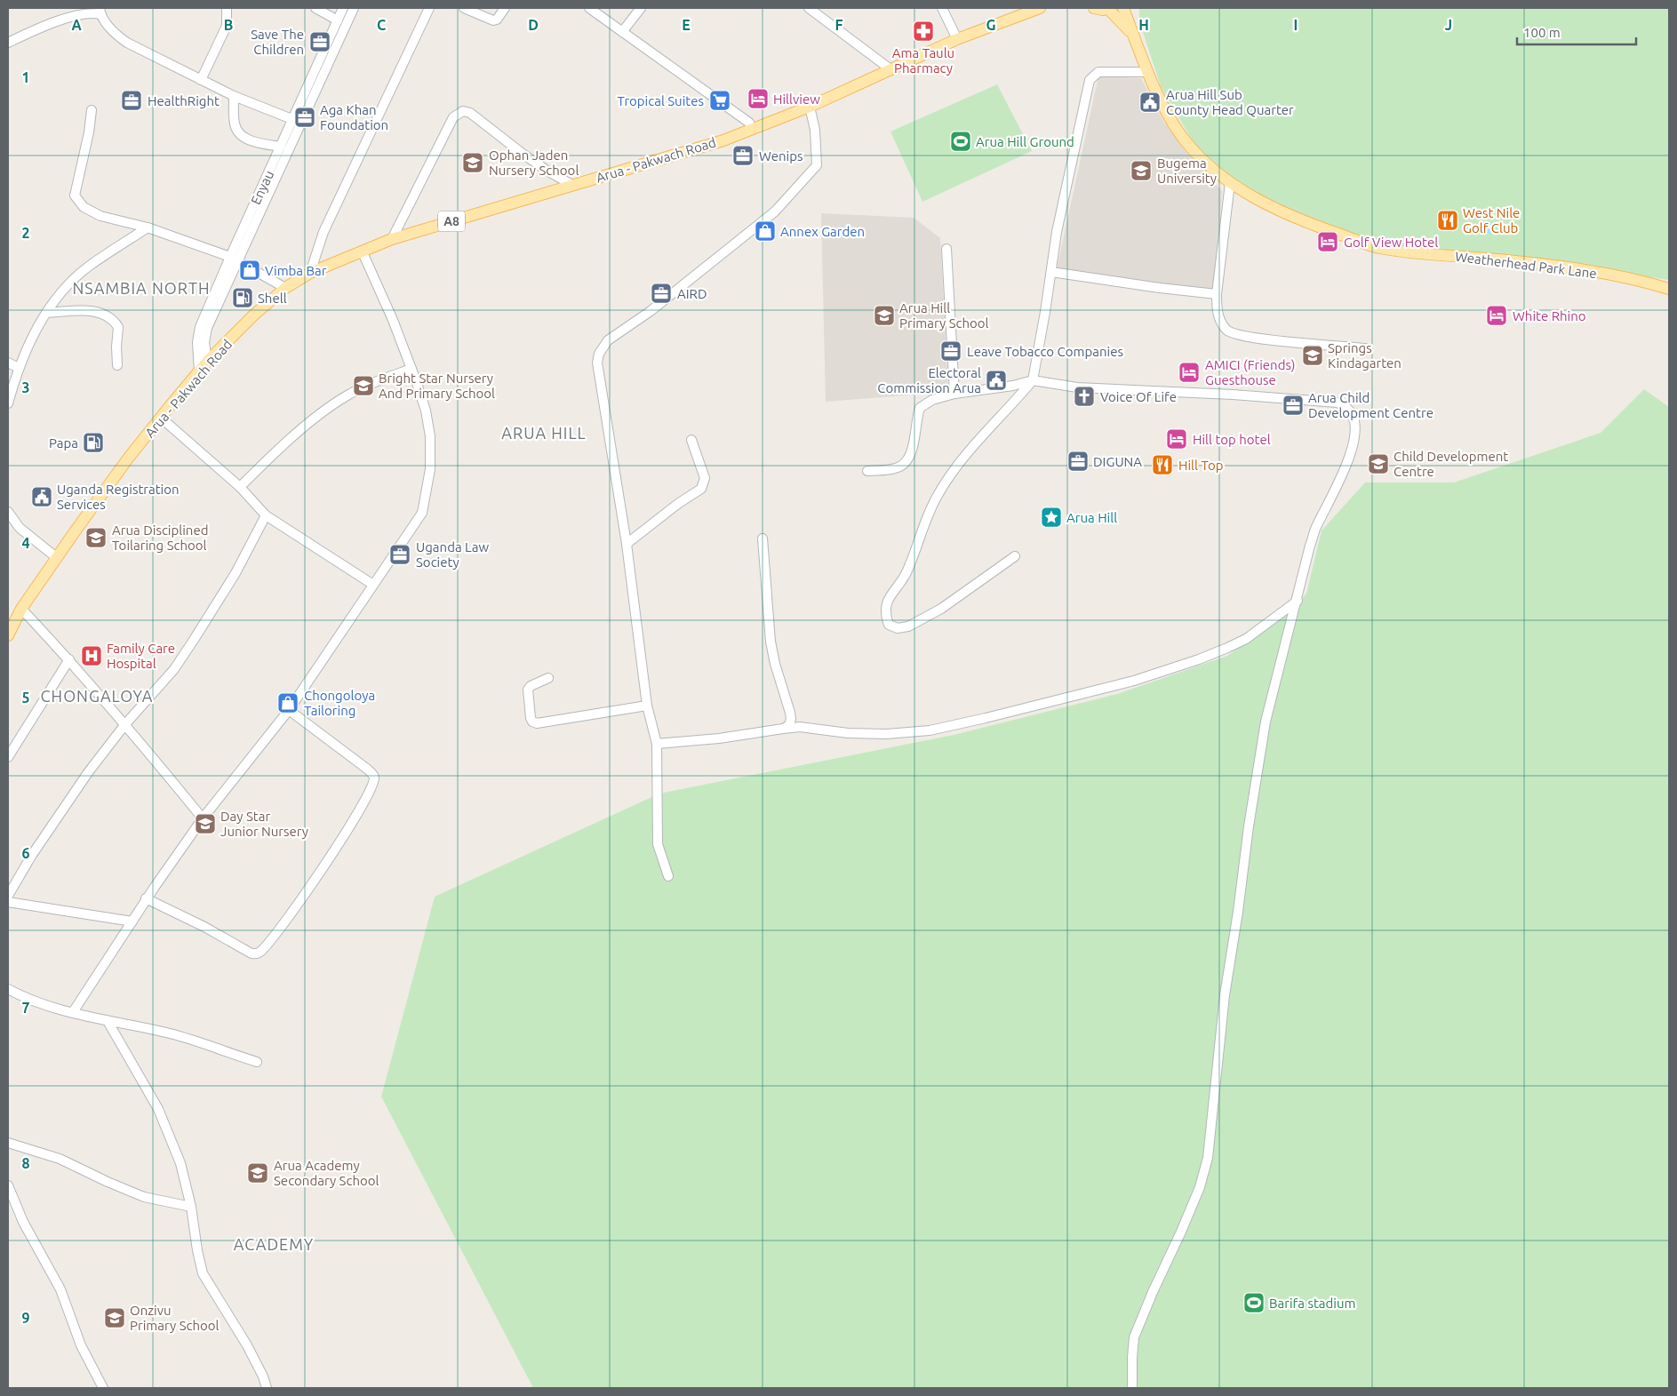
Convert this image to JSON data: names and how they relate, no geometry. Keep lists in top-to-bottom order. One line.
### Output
{"streets":{"main road":["Arua - Pakwach Road","A8","Weatherhead Park Lane"],"street":["Enyau"]},"crossings":[["Arua - Pakwach Road","Enyau"]],"districts":["NSAMBIA NORTH","ARUA HILL","CHONGALOYA","ACADEMY"],"places":{"pharmacy":["Ama Taulu Pharmacy"],"office":["Save The Children","HealthRight","Aga Khan Foundation","Wenips","AIRD","Leave Tobacco Companies","Arua Child Development Centre","DIGUNA","Uganda Law Society"],"hotel":["Hillview","Golf View Hotel","White Rhino","AMICI (Friends) Guesthouse","Hill top hotel"],"supermarket":["Tropical Suites"],"public building":["Arua Hill Sub County Head Quarter","Electoral Commission Arua","Uganda Registration Services"],"sports":["Arua Hill Ground","Barifa stadium"],"school or university":["Ophan Jaden Nursery School","Bugema University","Arua Hill Primary School","Springs Kindagarten","Bright Star Nursery And Primary School","Child Development Centre","Arua Disciplined Toilaring School","Day Star Junior Nursery","Arua Academy Secondary School","Onzivu Primary School"],"restaurant":["West Nile Golf Club","Hill Top"],"shop":["Annex Garden","Vimba Bar","Chongoloya Tailoring"],"fuel station":["Shell","Papa"],"church":["Voice Of Life"],"place":["Arua Hill"],"hospital":["Family Care Hospital"]},"scale_bar":"100 m","grid":{"columns":["A","B","C","D","E","F","G","H","I","J"],"rows":["1","2","3","4","5","6","7","8","9"]}}
